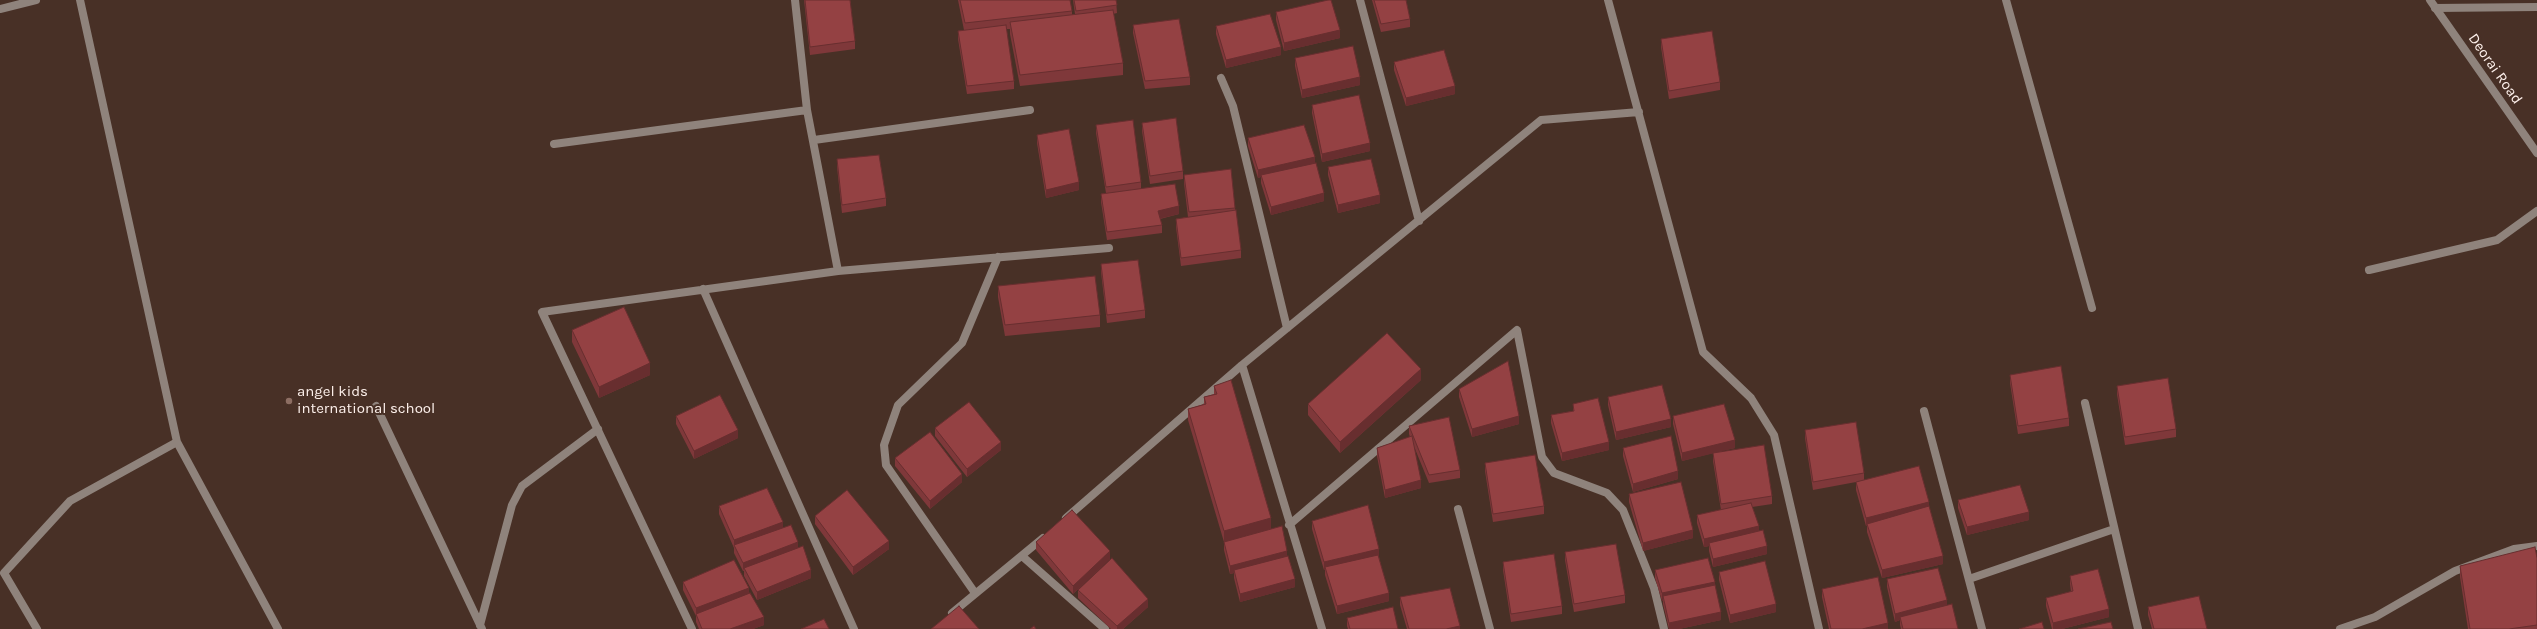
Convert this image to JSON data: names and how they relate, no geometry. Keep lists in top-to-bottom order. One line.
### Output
{"streets":{"street":["Deorai Road"]},"places":["angel kids international school"]}
